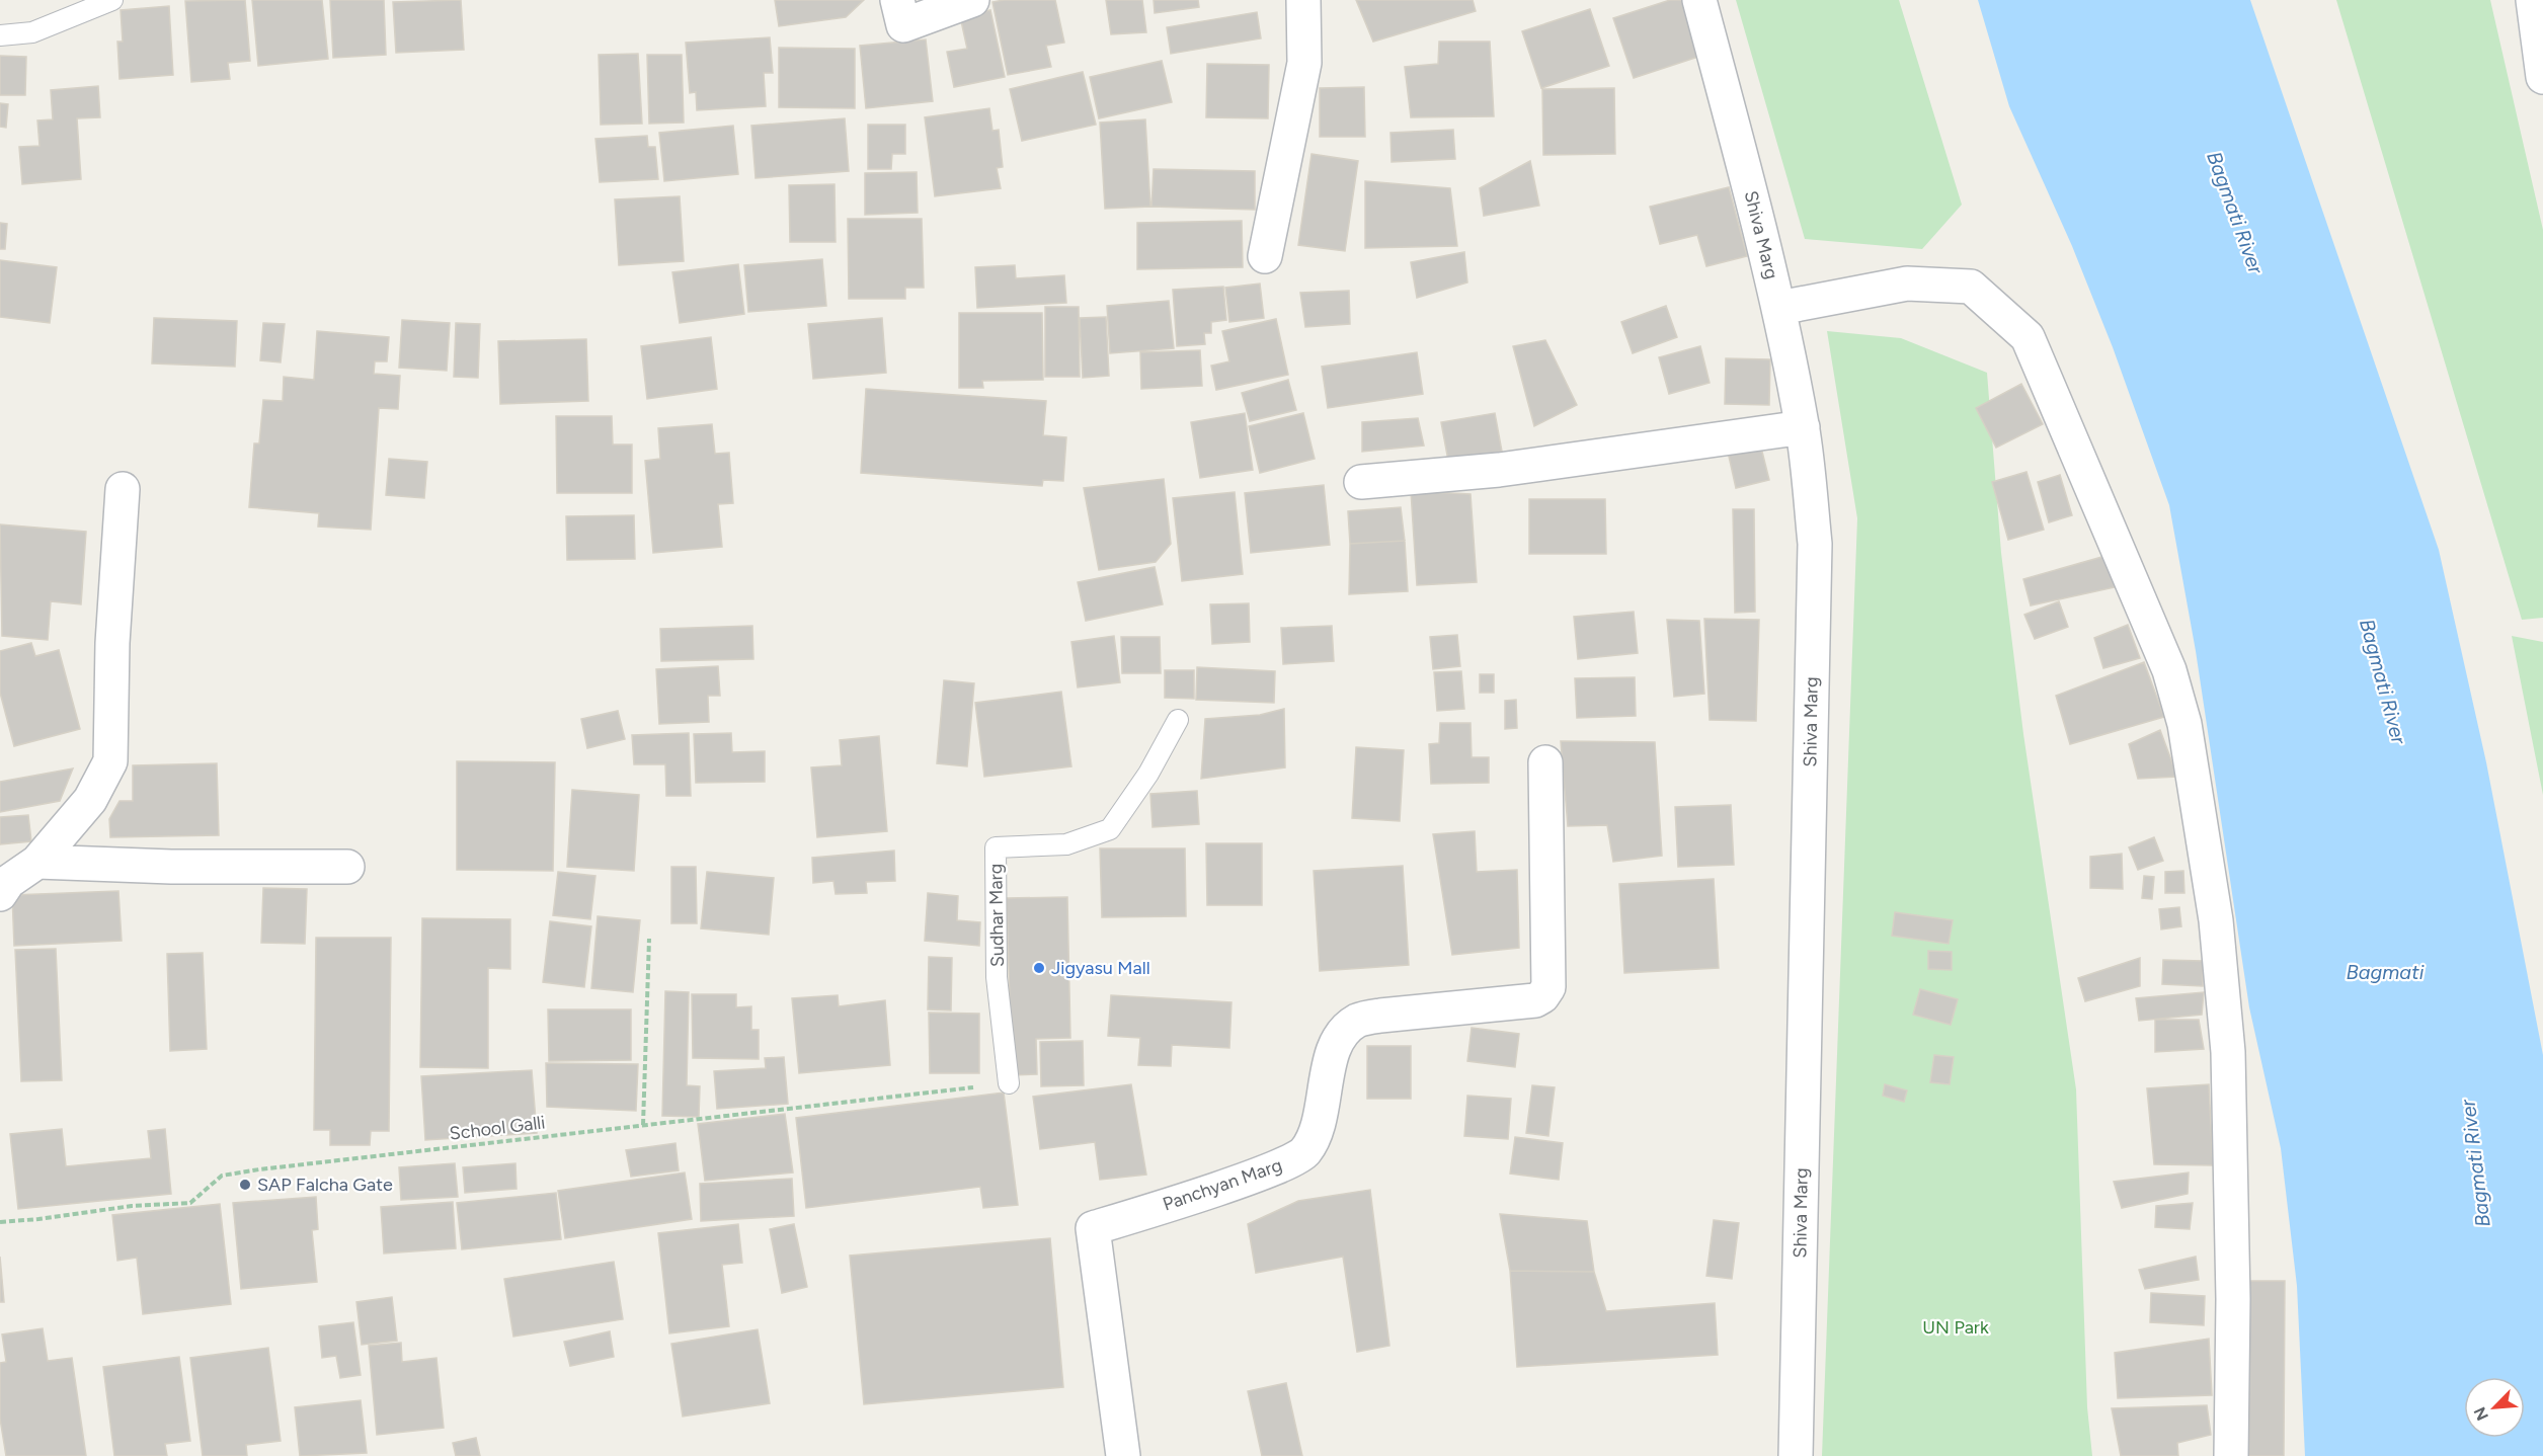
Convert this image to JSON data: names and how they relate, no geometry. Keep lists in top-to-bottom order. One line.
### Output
{"streets":{"street":["Shiva Marg","Panchyan Marg"],"lane":["Sudhar Marg"],"path":["School Galli"]},"crossings":[["Sudhar Marg","School Galli"]],"water":["Bagmati River","Bagmati"],"parks":["UN Park"],"places":["Jigyasu Mall","SAP Falcha Gate"],"north":"bottom left"}
